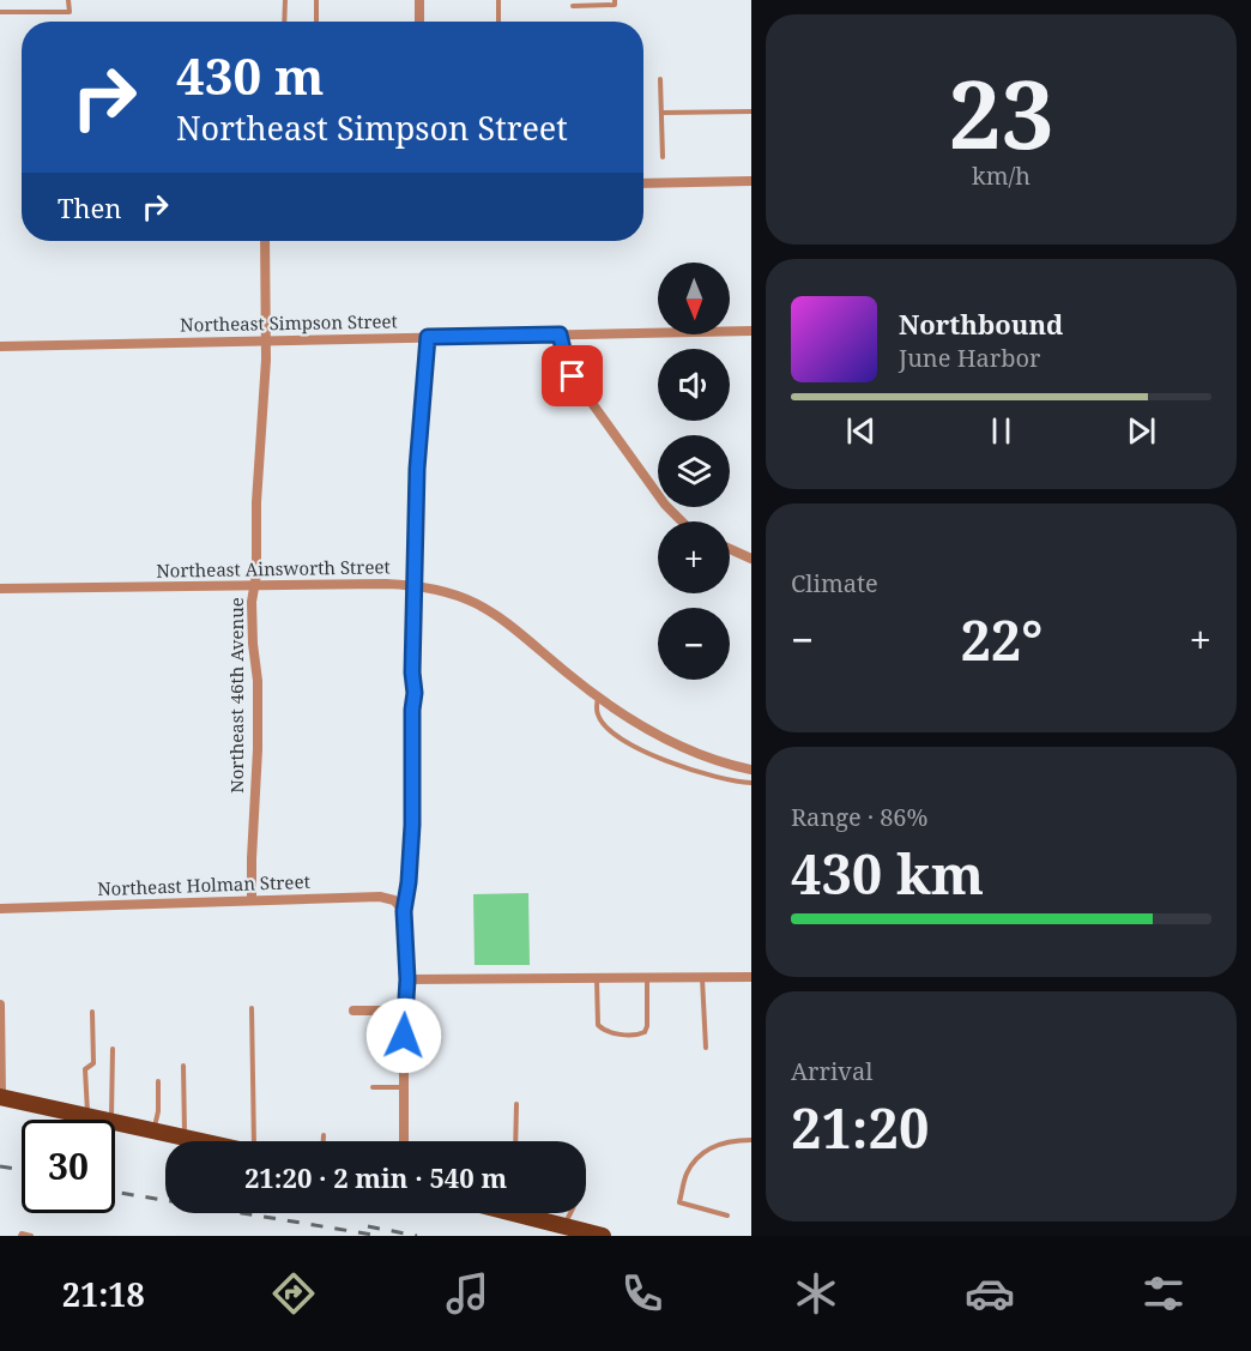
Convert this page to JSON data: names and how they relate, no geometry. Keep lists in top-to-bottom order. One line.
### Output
{"streets":{"street":["Northeast Simpson Street","Northeast Ainsworth Street","Northeast 46th Avenue","Northeast Holman Street"]},"crossings":[["Northeast Simpson Street","Northeast 46th Avenue"],["Northeast Ainsworth Street","Northeast 46th Avenue"],["Northeast 46th Avenue","Northeast Holman Street"]],"north":"bottom","page":{"tile":[["23","km/h"],"Climate",["Range · 86%","430 km"],["Arrival","21:20"]],"turn":["430 m","Northeast Simpson Street"],"then":"Then","map_buttons":["+","−"],"song":["Northbound","June Harbor"],"heat":["−","22°","+"],"limit":"30","trip":"21:20 · 2 min · 540 m","tabs":"21:18"}}
